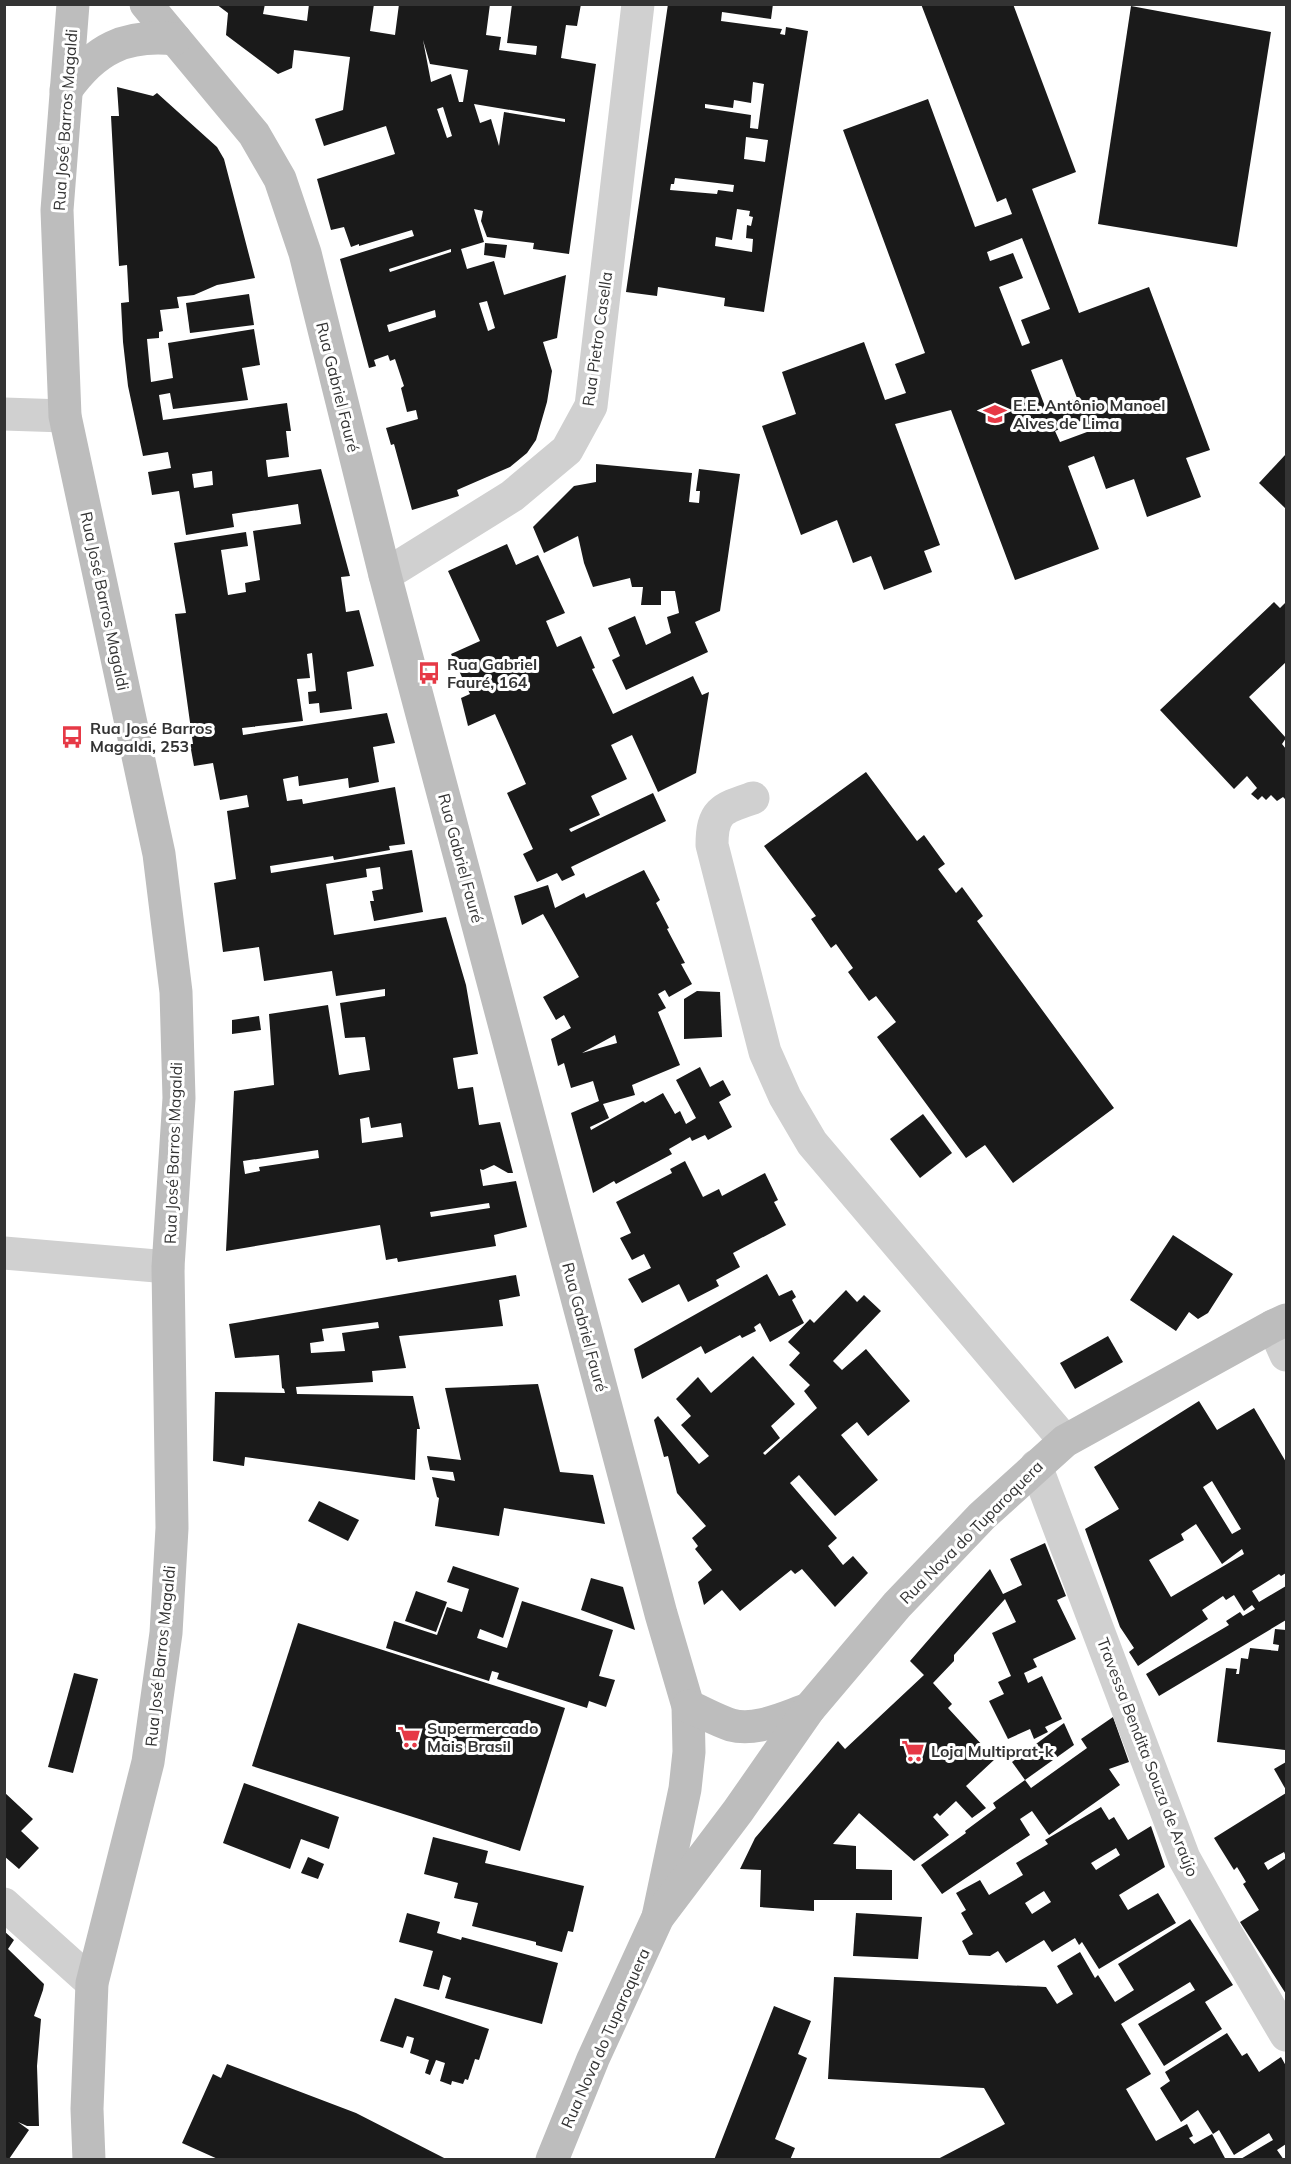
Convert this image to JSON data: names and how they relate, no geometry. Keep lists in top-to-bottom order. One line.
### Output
{"streets":{"main road":["Rua José Barros Magaldi","Rua Gabriel Fauré","Rua Nova do Tuparoquera"],"street":["Rua Pietro Casella","Travessa Bendita Souza de Araújo"]},"crossings":[["Rua Pietro Casella","Rua Gabriel Fauré"],["Rua Gabriel Fauré","Rua Nova do Tuparoquera"],["Rua Nova do Tuparoquera","Travessa Bendita Souza de Araújo"]],"places":{"school or university":["E.E. Antônio Manoel Alves de Lima"],"bus stop":["Rua Gabriel Fauré, 164","Rua José Barros Magaldi, 253"],"supermarket":["Supermercado Mais Brasil","Loja Multiprat-k"]}}
